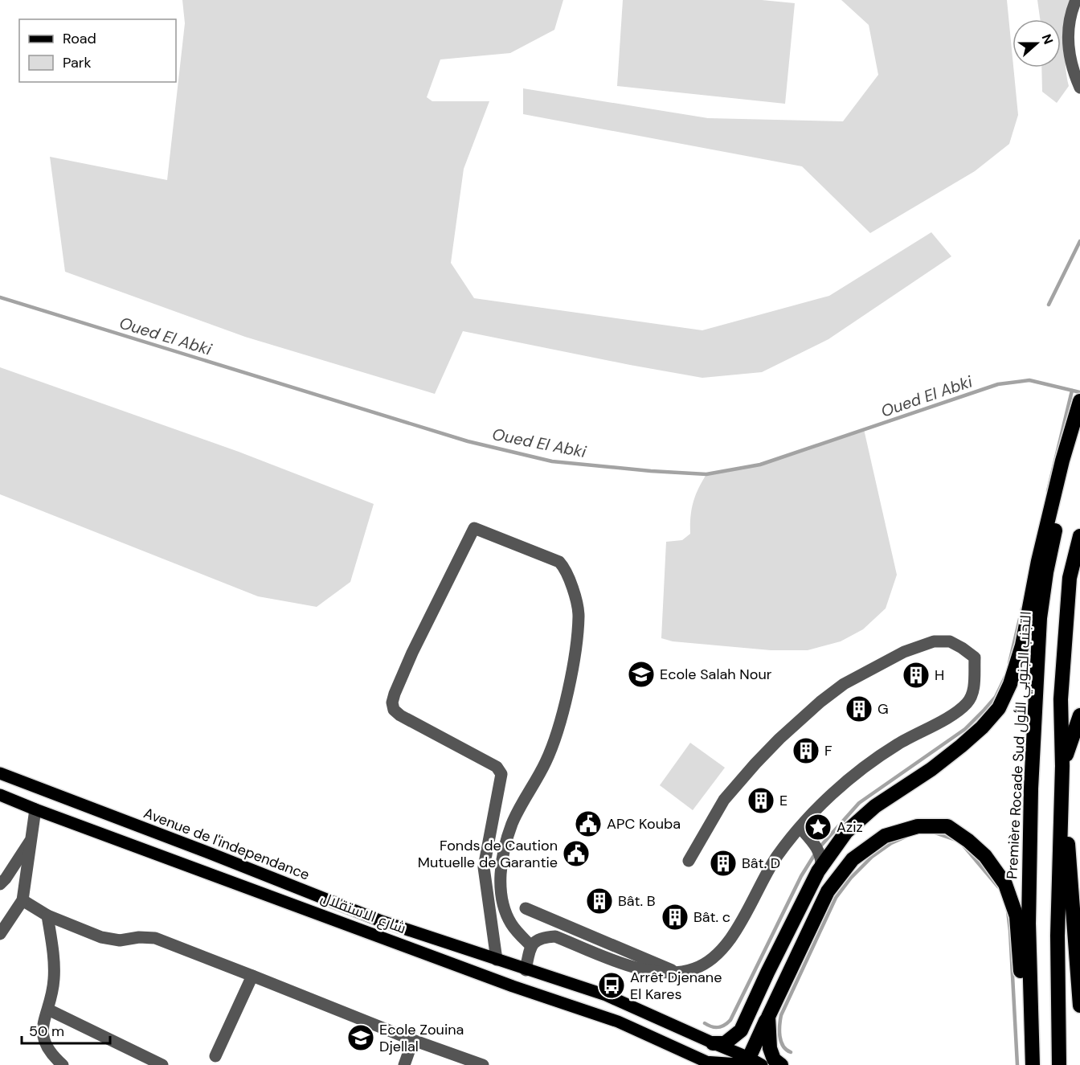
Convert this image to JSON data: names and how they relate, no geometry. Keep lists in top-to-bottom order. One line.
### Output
{"streets":{"highway":["Première Rocade Sud التجنب الجنوبي الأول"],"main road":["Avenue de l'independance","شارع الاستقلال"]},"water":["Oued El Abki"],"places":{"school or university":["Ecole Salah Nour","Ecole Zouina Djellal"],"building":["H","G","F","E","Bât. D","Bât. B","Bât. c"],"public building":["APC Kouba","Fonds de Caution Mutuelle de Garantie"],"place":["Aziz"],"bus stop":["Arrêt Djenane El Kares"]},"legend":["Road","Park"],"scale_bar":"50 m","north":"right"}
